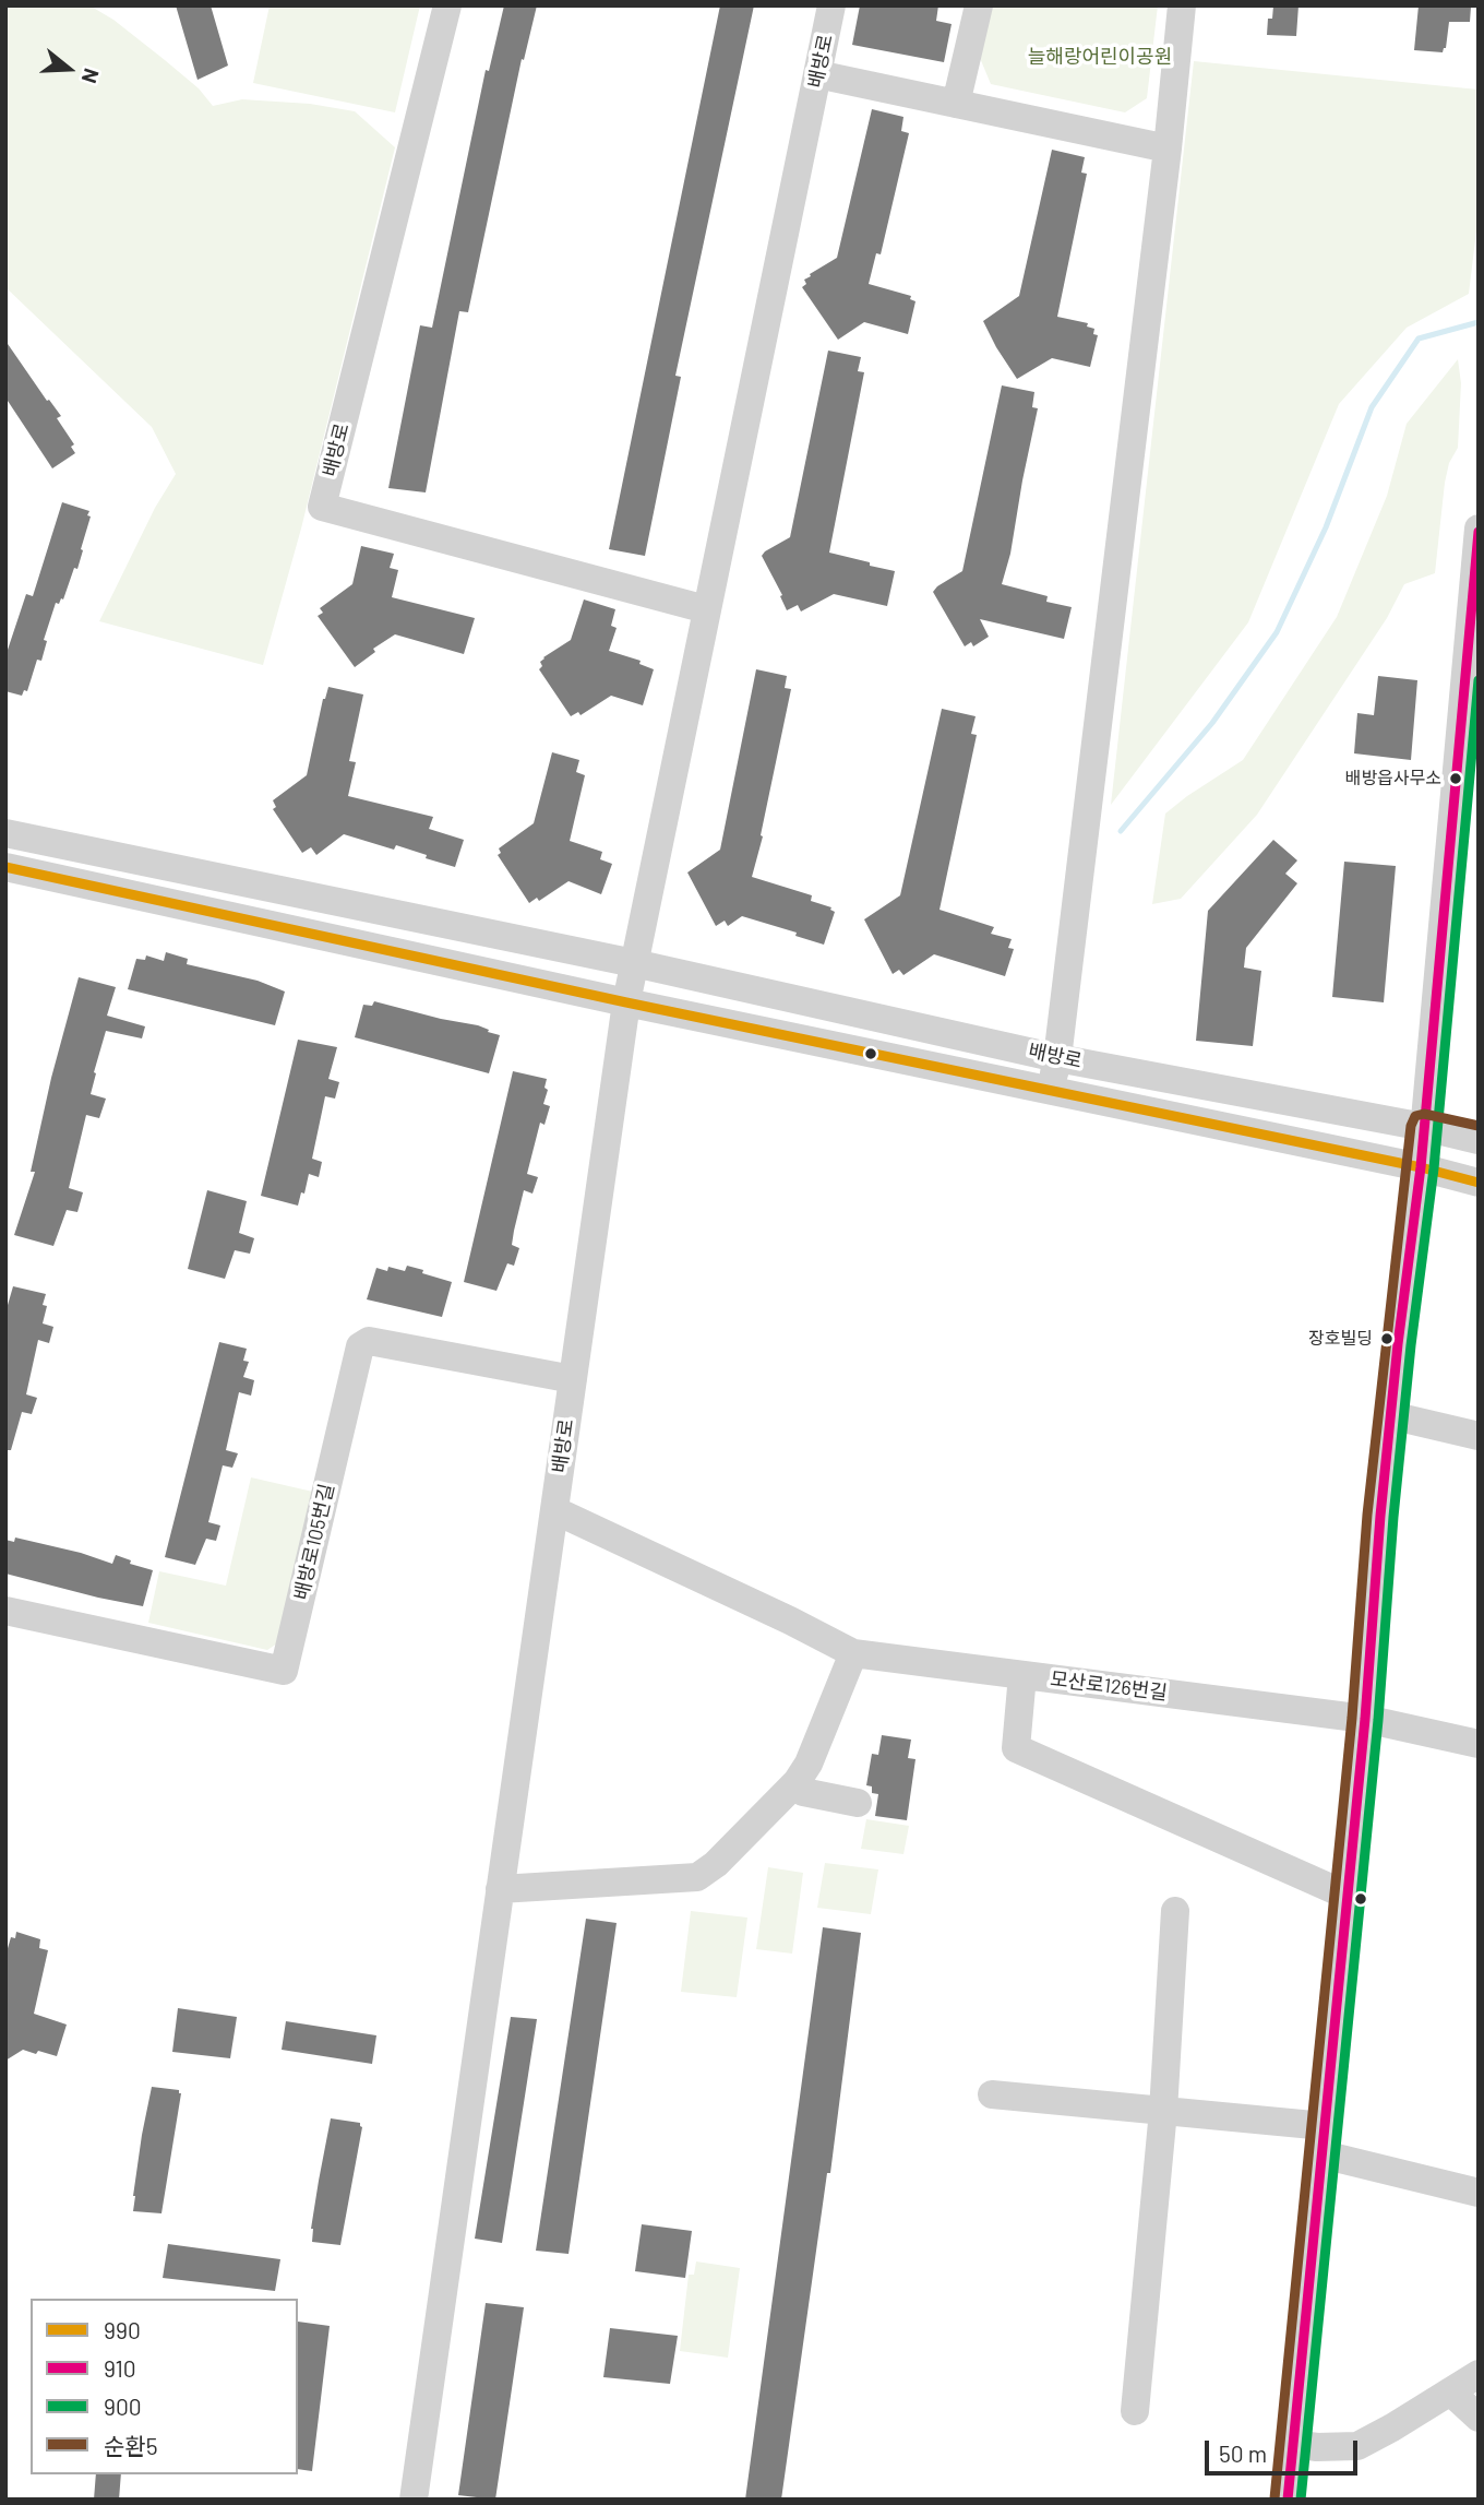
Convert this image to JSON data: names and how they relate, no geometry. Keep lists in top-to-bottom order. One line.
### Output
{"streets":{"street":["배방로","배방로105번길","모산로126번길"]},"crossings":[["배방로","배방로105번길"],["배방로","모산로126번길"]],"parks":["늘해랑어린이공원"],"places":["배방읍사무소","장호빌딩"],"lines":["transit line 910","transit line 900","transit line 990","transit line 순환5"],"legend":["990","910","900","순환5"],"scale_bar":"50 m","north":"right"}
